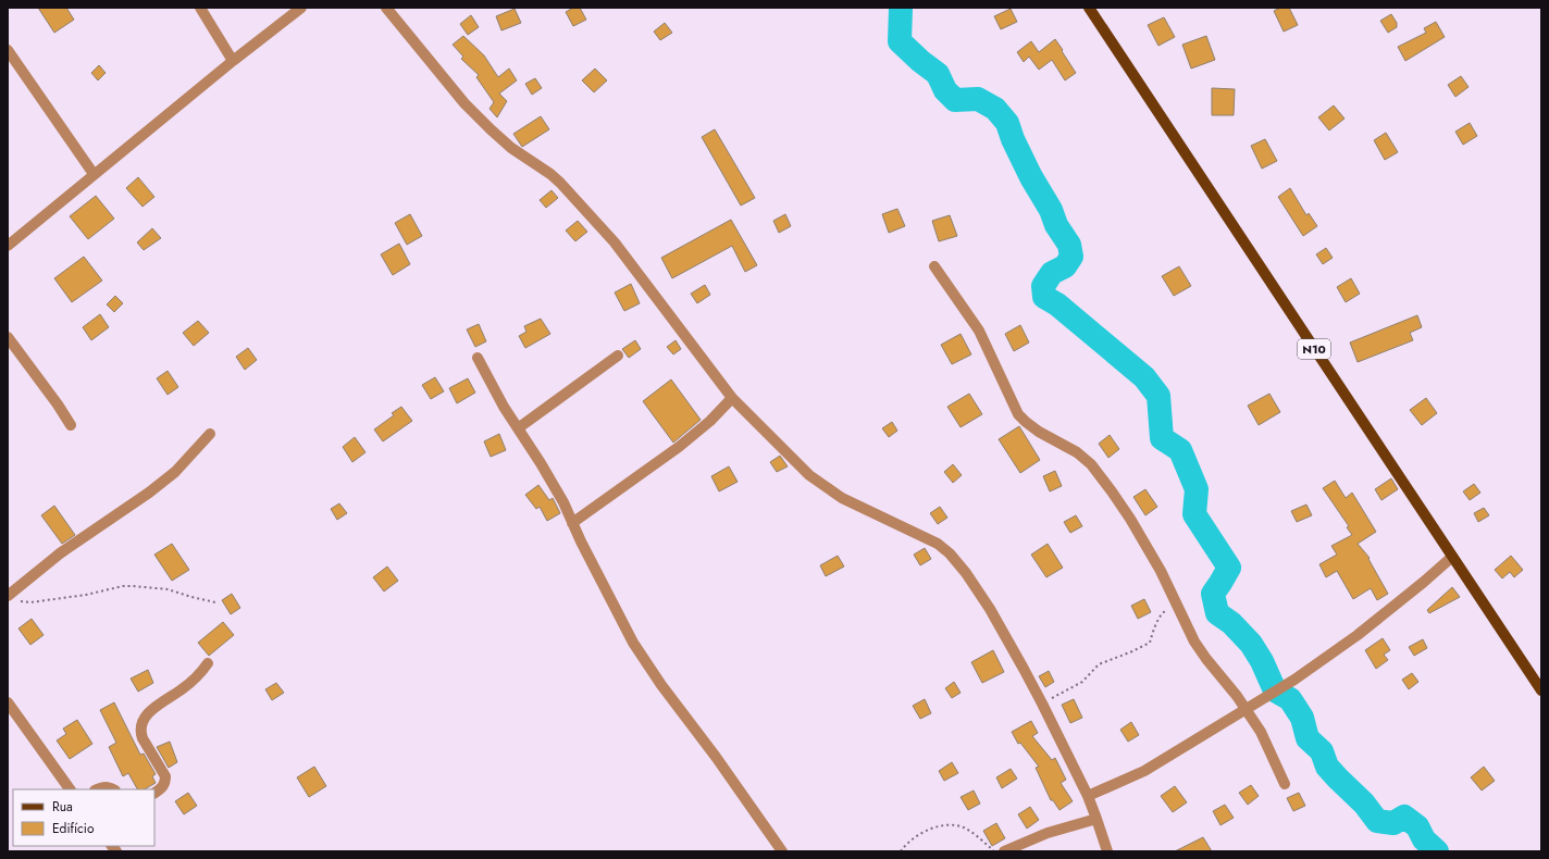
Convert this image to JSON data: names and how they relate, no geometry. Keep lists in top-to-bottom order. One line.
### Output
{"streets":{"main road":["N10"]},"legend":["Rua","Edifício"]}
